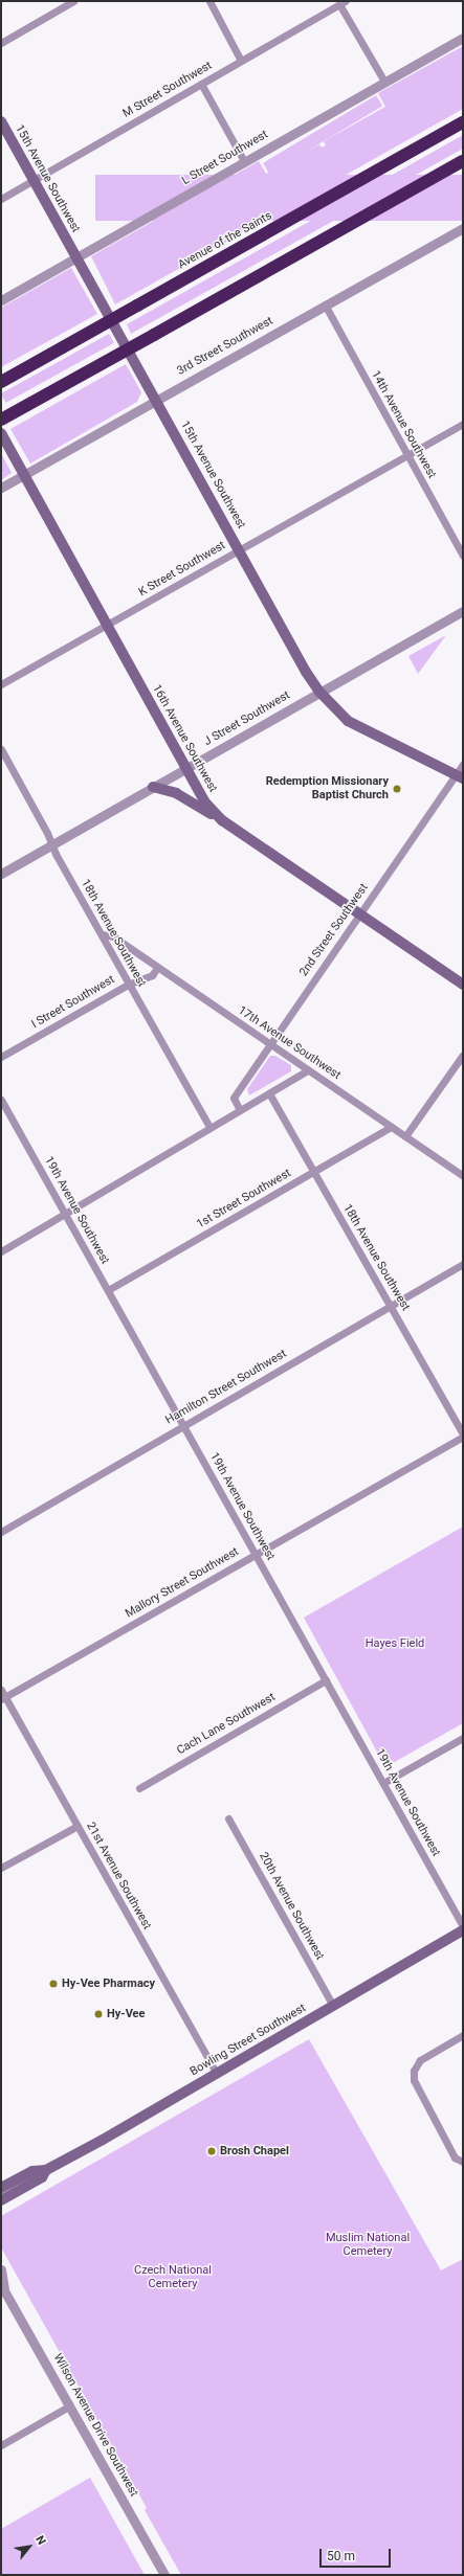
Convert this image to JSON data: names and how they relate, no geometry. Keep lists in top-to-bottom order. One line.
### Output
{"streets":{"highway":["Avenue of the Saints"],"main road":["15th Avenue Southwest","16th Avenue Southwest","Bowling Street Southwest"],"street":["M Street Southwest","L Street Southwest","3rd Street Southwest","14th Avenue Southwest","K Street Southwest","J Street Southwest","2nd Street Southwest","18th Avenue Southwest","I Street Southwest","17th Avenue Southwest","1st Street Southwest","19th Avenue Southwest","Hamilton Street Southwest","Mallory Street Southwest","Cach Lane Southwest","21st Avenue Southwest","20th Avenue Southwest","Wilson Avenue Drive Southwest"]},"crossings":[["M Street Southwest","15th Avenue Southwest"],["L Street Southwest","15th Avenue Southwest"],["15th Avenue Southwest","3rd Street Southwest"],["15th Avenue Southwest","K Street Southwest"],["15th Avenue Southwest","J Street Southwest"],["15th Avenue Southwest","2nd Street Southwest"],["3rd Street Southwest","14th Avenue Southwest"],["3rd Street Southwest","16th Avenue Southwest"],["14th Avenue Southwest","K Street Southwest"],["K Street Southwest","16th Avenue Southwest"],["J Street Southwest","16th Avenue Southwest"],["J Street Southwest","18th Avenue Southwest"],["16th Avenue Southwest","2nd Street Southwest"],["2nd Street Southwest","17th Avenue Southwest"],["18th Avenue Southwest","I Street Southwest"],["18th Avenue Southwest","17th Avenue Southwest"],["18th Avenue Southwest","1st Street Southwest"],["18th Avenue Southwest","Hamilton Street Southwest"],["I Street Southwest","17th Avenue Southwest"],["17th Avenue Southwest","1st Street Southwest"],["1st Street Southwest","19th Avenue Southwest"],["19th Avenue Southwest","Hamilton Street Southwest"],["19th Avenue Southwest","Mallory Street Southwest"],["19th Avenue Southwest","Cach Lane Southwest"],["Mallory Street Southwest","21st Avenue Southwest"],["21st Avenue Southwest","Bowling Street Southwest"],["20th Avenue Southwest","Bowling Street Southwest"]],"parks":["Hayes Field","Muslim National Cemetery","Czech National Cemetery"],"places":["Redemption Missionary Baptist Church","Hy-Vee Pharmacy","Hy-Vee","Brosh Chapel"],"scale_bar":"50 m","north":"top right"}
